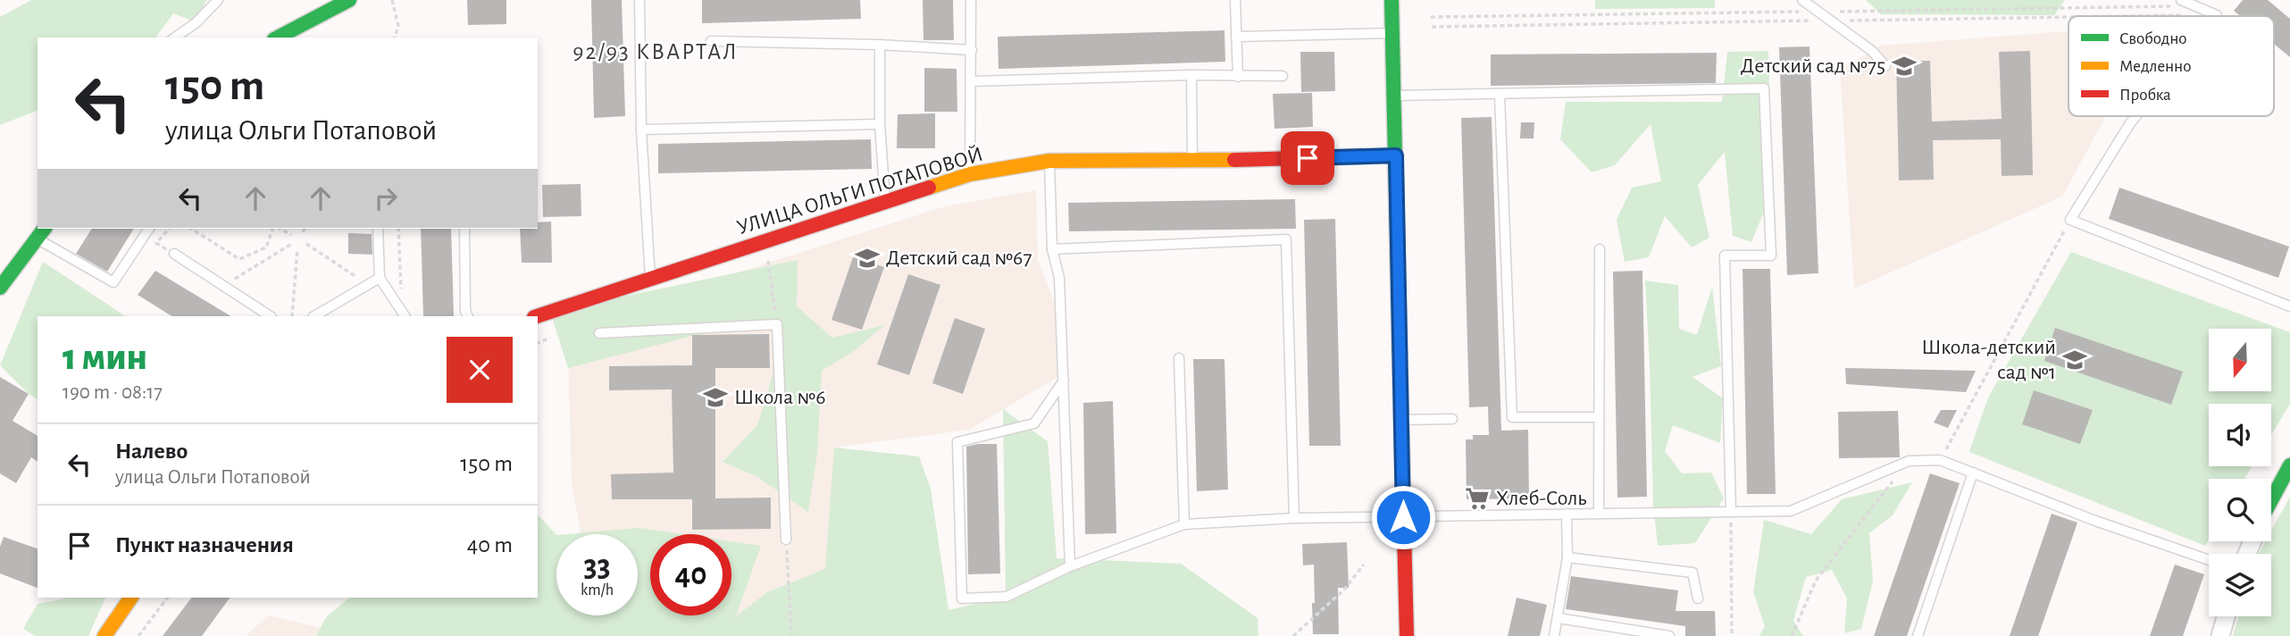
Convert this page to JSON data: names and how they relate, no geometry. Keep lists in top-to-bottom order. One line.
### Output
{"streets":{"street":["УЛИЦА ОЛЬГИ ПОТАПОВОЙ"]},"districts":["92/93 КВАРТАЛ"],"places":{"school or university":["Детский сад №75","Детский сад №67","Школа-детский сад №1","Школа №6"],"supermarket":["Хлеб-Соль"]},"legend":["Свободно","Медленно","Пробка"],"north":"bottom","page":{"turn":["150 m","улица Ольги Потаповой"],"heading":["1 мин","190 m · 08:17"],"list":[{"name":"Налево","note":"улица Ольги Потаповой","value":"150 m"},{"name":"Пункт назначения","value":"40 m"}],"speed":"33 km/h","limit":"40"}}
